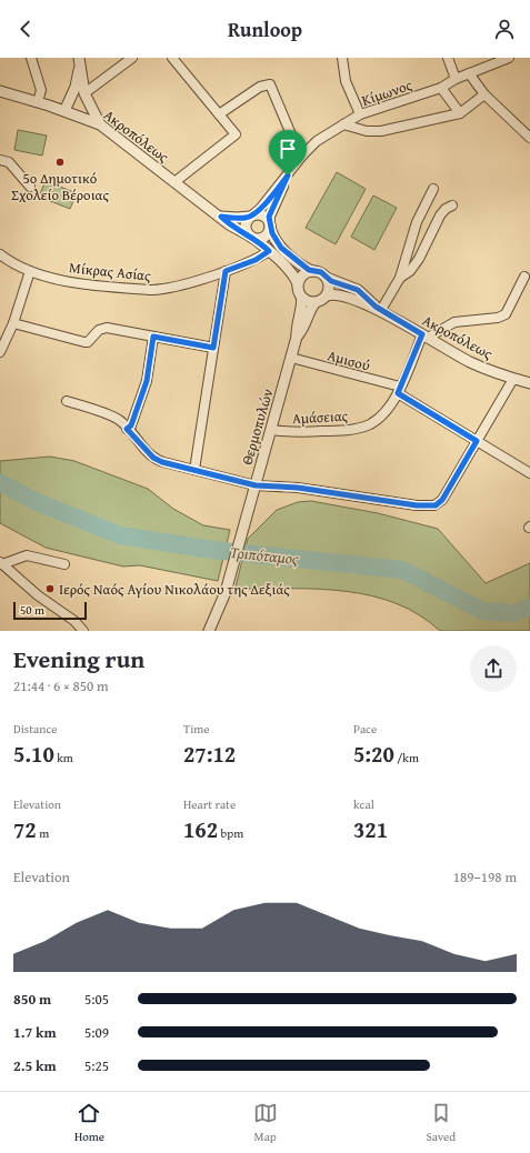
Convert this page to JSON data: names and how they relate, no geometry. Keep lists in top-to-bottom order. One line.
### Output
{"streets":{"street":["Κίμωνος","Ακροπόλεως","Μίκρας Ασίας","Αμισού","Αμάσειας","Θερμοπυλών"]},"crossings":[["Κίμωνος","Ακροπόλεως"],["Ακροπόλεως","Μίκρας Ασίας"],["Ακροπόλεως","Αμάσειας"],["Ακροπόλεως","Θερμοπυλών"],["Αμισού","Αμάσειας"],["Αμισού","Θερμοπυλών"],["Αμάσειας","Θερμοπυλών"]],"water":["Τριπόταμος"],"places":["5ο Δημοτικό Σχολείο Βέροιας","Ιερός Ναός Αγίου Νικολάου της Δεξιάς"],"scale_bar":"50 m","page":{"header":"Runloop","scale":"50 m","heading":["Evening run","21:44 · 6 × 850 m"],"stats":[["Distance","5.10 km"],["Time","27:12"],["Pace","5:20 /km"],["Elevation","72 m"],["Heart rate","162 bpm"],["kcal","321"]],"chart":["Elevation","189–198 m"],"list":[{"name":"850 m","note":"5:05"},{"name":"1.7 km","note":"5:09"},{"name":"2.5 km","note":"5:25"}],"tabs":["Home","Map","Saved"]}}
